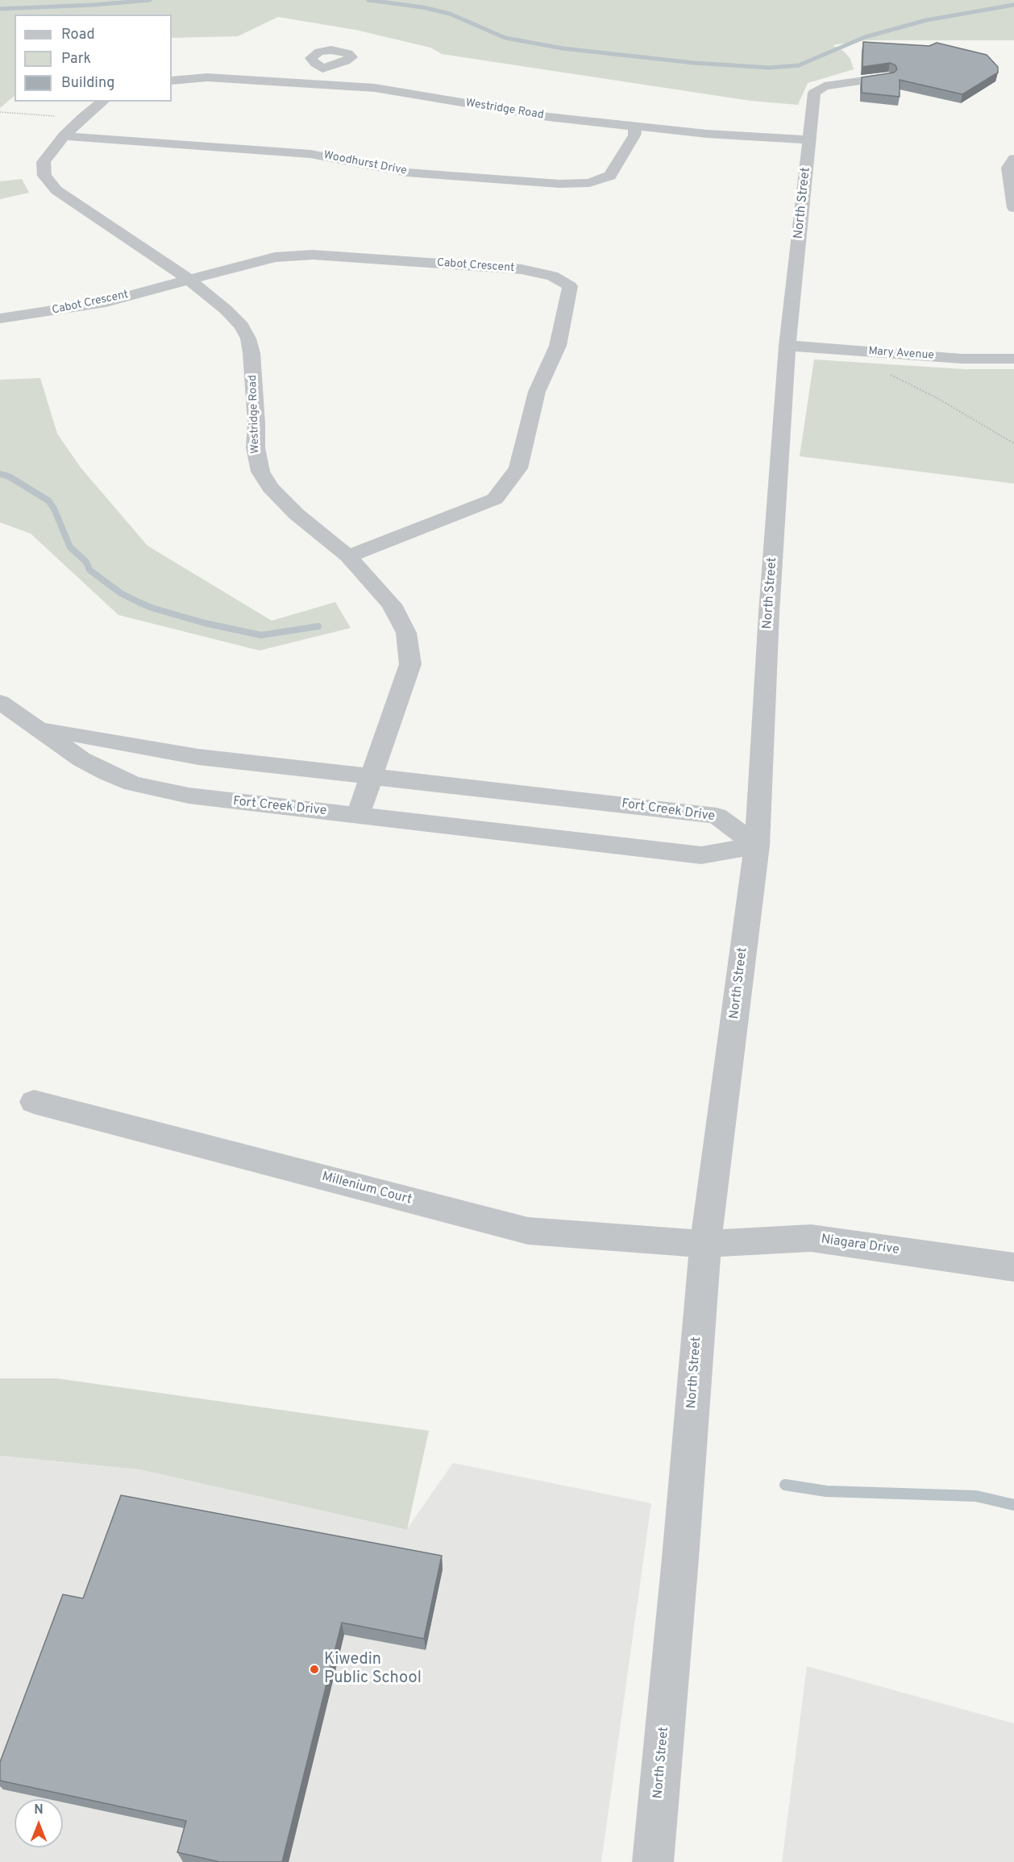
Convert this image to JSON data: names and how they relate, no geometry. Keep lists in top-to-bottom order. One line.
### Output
{"streets":{"street":["Westridge Road","Woodhurst Drive","North Street","Cabot Crescent","Mary Avenue","Fort Creek Drive","Millenium Court","Niagara Drive"]},"crossings":[["Westridge Road","Woodhurst Drive"],["Westridge Road","North Street"],["Westridge Road","Cabot Crescent"],["Westridge Road","Fort Creek Drive"],["North Street","Mary Avenue"],["North Street","Fort Creek Drive"],["North Street","Millenium Court"],["North Street","Niagara Drive"],["Millenium Court","Niagara Drive"]],"places":["Kiwedin Public School"],"legend":["Road","Park","Building"],"north":"top"}
